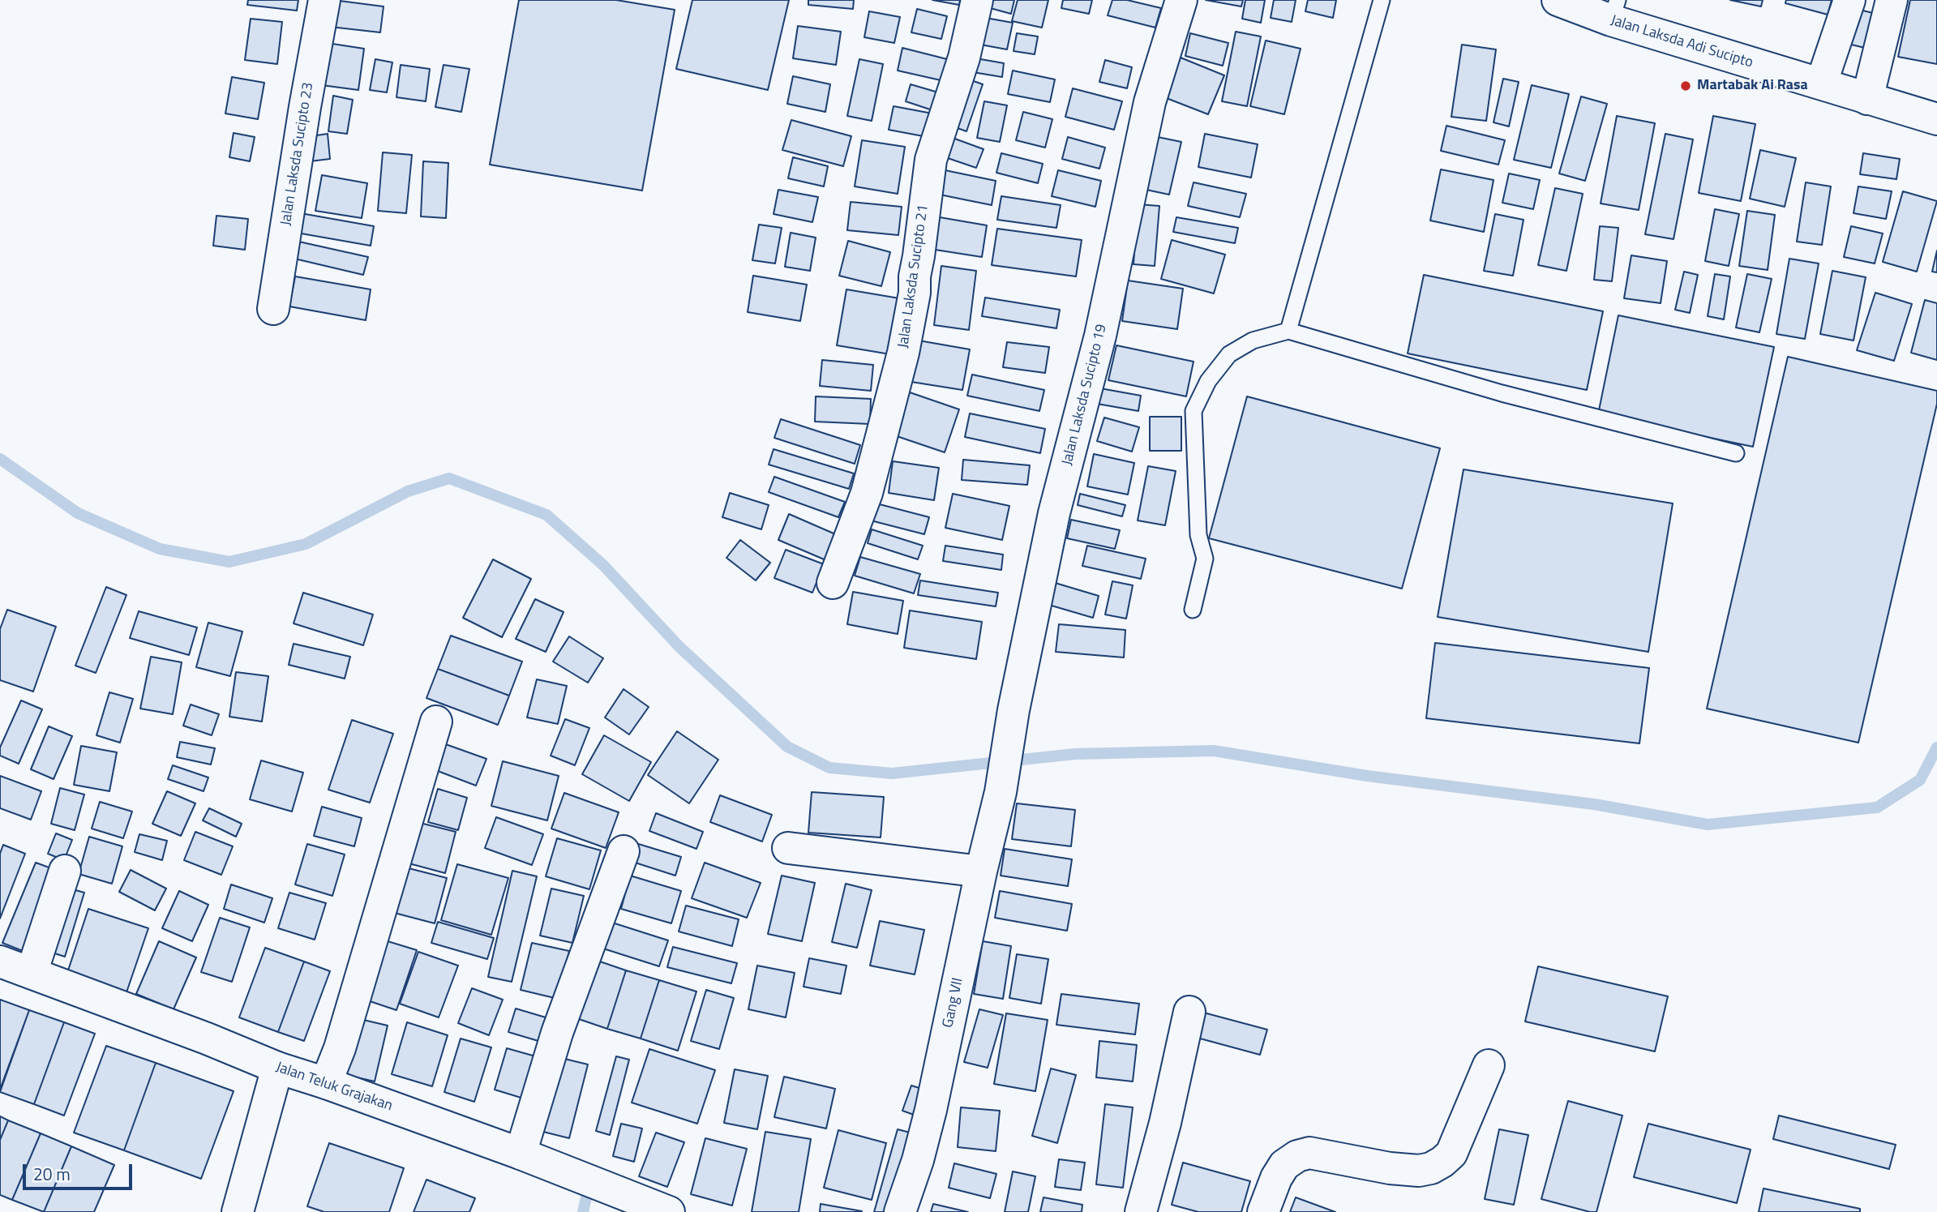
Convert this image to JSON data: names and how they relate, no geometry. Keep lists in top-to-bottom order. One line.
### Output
{"streets":{"street":["Jalan Laksda Adi Sucipto","Jalan Laksda Sucipto 23","Jalan Laksda Sucipto 21","Jalan Laksda Sucipto 19","Gang VII","Jalan Teluk Grajakan"]},"crossings":[["Jalan Laksda Sucipto 19","Gang VII"]],"places":["Martabak Ai Rasa"],"scale_bar":"20 m"}
